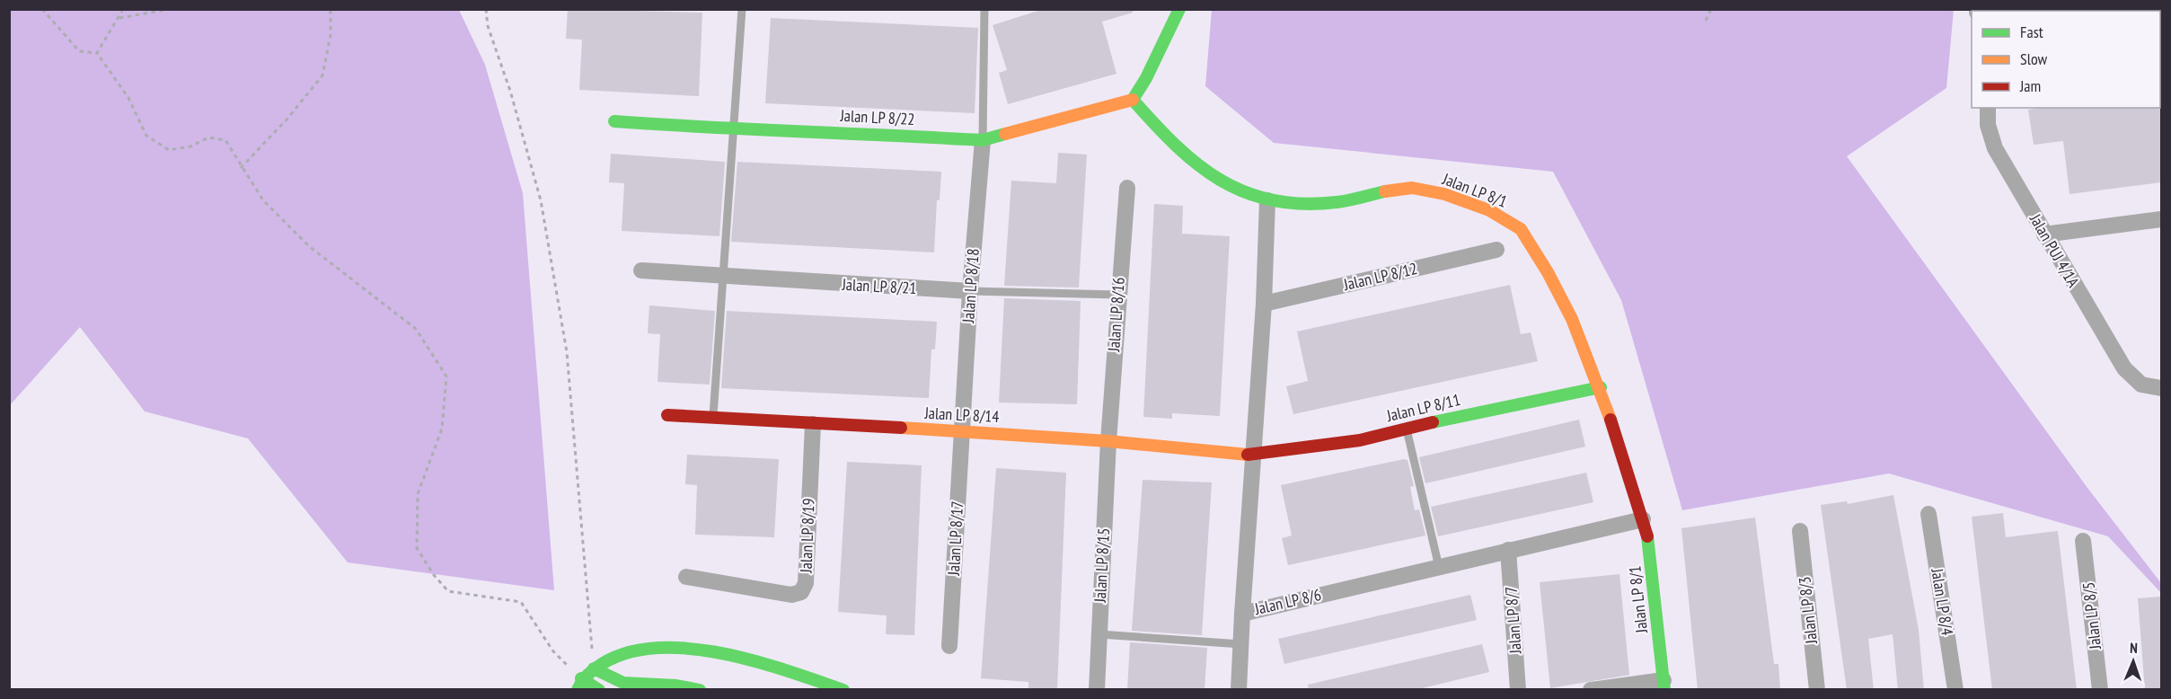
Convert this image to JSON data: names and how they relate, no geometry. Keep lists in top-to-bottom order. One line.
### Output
{"streets":{"street":["Jalan LP 8/22","Jalan LP 8/1","Jalan PUJ 4/1A","Jalan LP 8/12","Jalan LP 8/18","Jalan LP 8/21","Jalan LP 8/16","Jalan LP 8/11","Jalan LP 8/14","Jalan LP 8/19","Jalan LP 8/17","Jalan LP 8/15","Jalan LP 8/6","Jalan LP 8/4","Jalan LP 8/3","Jalan LP 8/5","Jalan LP 8/7"]},"crossings":[["Jalan LP 8/22","Jalan LP 8/1"],["Jalan LP 8/22","Jalan LP 8/18"],["Jalan LP 8/1","Jalan LP 8/11"],["Jalan LP 8/1","Jalan LP 8/6"],["Jalan LP 8/12","Jalan LP 8/6"],["Jalan LP 8/18","Jalan LP 8/21"],["Jalan LP 8/18","Jalan LP 8/14"],["Jalan LP 8/18","Jalan LP 8/17"],["Jalan LP 8/21","Jalan LP 8/16"],["Jalan LP 8/16","Jalan LP 8/14"],["Jalan LP 8/16","Jalan LP 8/15"],["Jalan LP 8/11","Jalan LP 8/14"],["Jalan LP 8/11","Jalan LP 8/6"],["Jalan LP 8/14","Jalan LP 8/19"],["Jalan LP 8/14","Jalan LP 8/17"],["Jalan LP 8/14","Jalan LP 8/15"],["Jalan LP 8/14","Jalan LP 8/6"],["Jalan LP 8/6","Jalan LP 8/7"]],"legend":["Fast","Slow","Jam"],"north":"top"}
